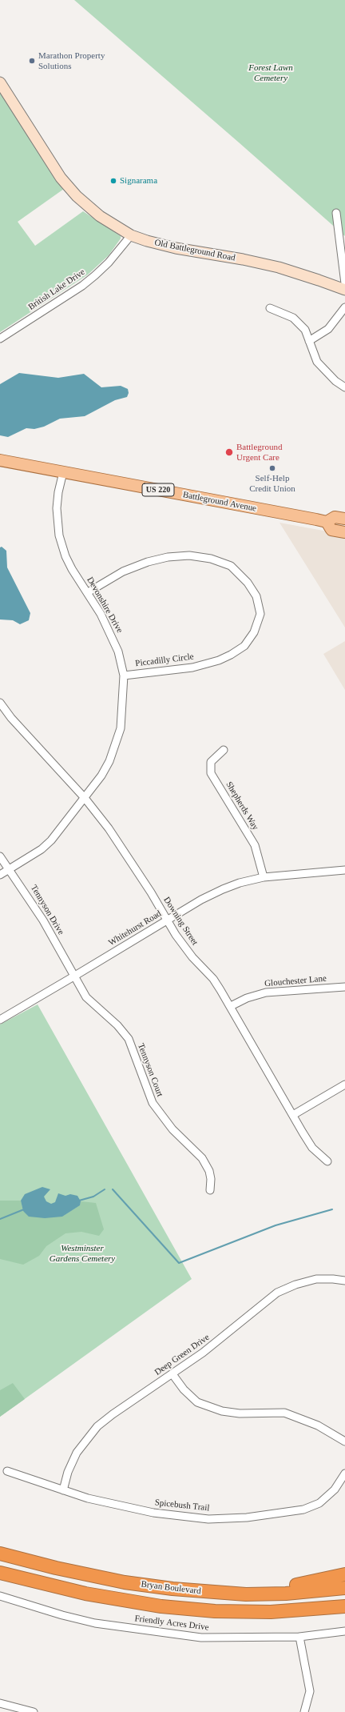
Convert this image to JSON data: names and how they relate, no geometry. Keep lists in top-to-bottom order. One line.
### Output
{"streets":{"highway":["Bryan Boulevard"],"main road":["US 220","Battleground Avenue"],"street":["Old Battleground Road","British Lake Drive","Devonshire Drive","Piccadilly Circle","Shepherds Way","Tennyson Drive","Downing Street","Whitehurst Road","Glouchester Lane","Tennyson Court","Deep Green Drive","Spicebush Trail","Friendly Acres Drive"]},"crossings":[["Old Battleground Road","British Lake Drive"],["Battleground Avenue","Devonshire Drive"],["Devonshire Drive","Piccadilly Circle"],["Devonshire Drive","Tennyson Drive"],["Devonshire Drive","Downing Street"],["Shepherds Way","Whitehurst Road"],["Tennyson Drive","Whitehurst Road"],["Tennyson Drive","Tennyson Court"],["Downing Street","Whitehurst Road"],["Downing Street","Glouchester Lane"],["Whitehurst Road","Tennyson Court"],["Deep Green Drive","Spicebush Trail"]],"parks":["Forest Lawn Cemetery","Westminster Gardens Cemetery"],"places":["Marathon Property Solutions","Signarama","Battleground Urgent Care","Self-Help Credit Union"]}
